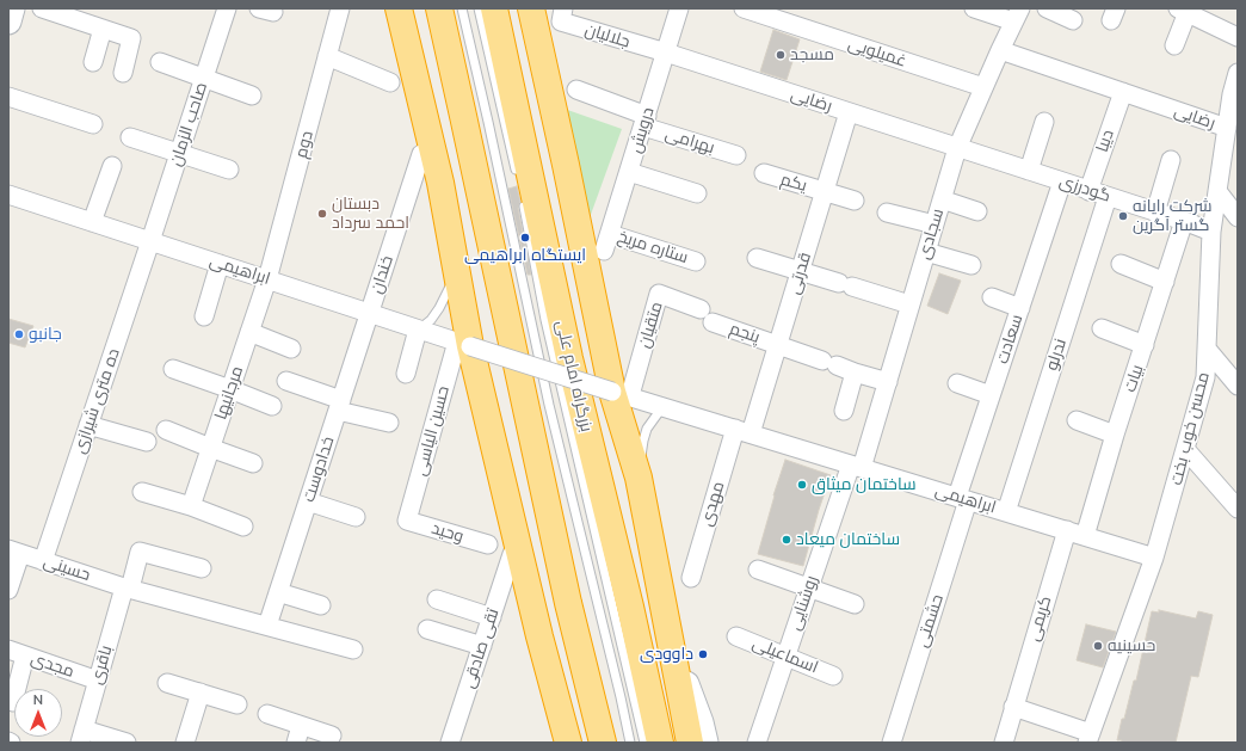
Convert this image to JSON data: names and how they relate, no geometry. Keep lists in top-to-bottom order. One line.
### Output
{"streets":{"highway":["بزرگراه امام علی"],"street":["جلالیان","غمیلویی","رضایی","صاحب الزمان","درویش","بهرامی","دیبا","دوم","یکم","گودرزی","سجادی","ستاره مریخ","ابراهیمی","قدرتی","خندان","متقیان","پنجم","سعادت","ندرلو","بیات","مرجانیها","ده متری شیرازی","محسن خوب بخت","حسین الیاسی","خدادوست","مهدی","وحید","حسینی","روشنایی","کریمی","حشمتی","تقی صادقی","اسماعیلی","مجدی","باقری"]},"crossings":[["جلالیان","رضایی"],["جلالیان","درویش"],["غمیلویی","سجادی"],["رضایی","درویش"],["رضایی","دیبا"],["رضایی","گودرزی"],["رضایی","سجادی"],["رضایی","قدرتی"],["رضایی","محسن خوب بخت"],["صاحب الزمان","ابراهیمی"],["صاحب الزمان","ده متری شیرازی"],["درویش","بهرامی"],["درویش","ستاره مریخ"],["دیبا","گودرزی"],["دوم","ابراهیمی"],["دوم","مرجانیها"],["یکم","قدرتی"],["گودرزی","سجادی"],["گودرزی","سعادت"],["گودرزی","ندرلو"],["گودرزی","بیات"],["گودرزی","محسن خوب بخت"],["سجادی","ابراهیمی"],["سجادی","روشنایی"],["ابراهیمی","قدرتی"],["ابراهیمی","خندان"],["ابراهیمی","متقیان"],["ابراهیمی","سعادت"],["ابراهیمی","ندرلو"],["ابراهیمی","بیات"],["ابراهیمی","مرجانیها"],["ابراهیمی","ده متری شیرازی"],["ابراهیمی","محسن خوب بخت"],["ابراهیمی","حسین الیاسی"],["ابراهیمی","خدادوست"],["ابراهیمی","مهدی"],["ابراهیمی","روشنایی"],["ابراهیمی","کریمی"],["ابراهیمی","حشمتی"],["قدرتی","پنجم"],["قدرتی","مهدی"],["خندان","خدادوست"],["سعادت","حشمتی"],["ده متری شیرازی","حسینی"],["حسین الیاسی","وحید"],["حسینی","باقری"],["روشنایی","اسماعیلی"],["مجدی","باقری"]],"places":["مسجد","دبستان احمد سرداد","شرکت رایانه گستر آگرین","ایستگاه ابراهیمی","جانبو","ساختمان میثاق","ساختمان میعاد","حسینیه","داوودی"],"north":"top"}
